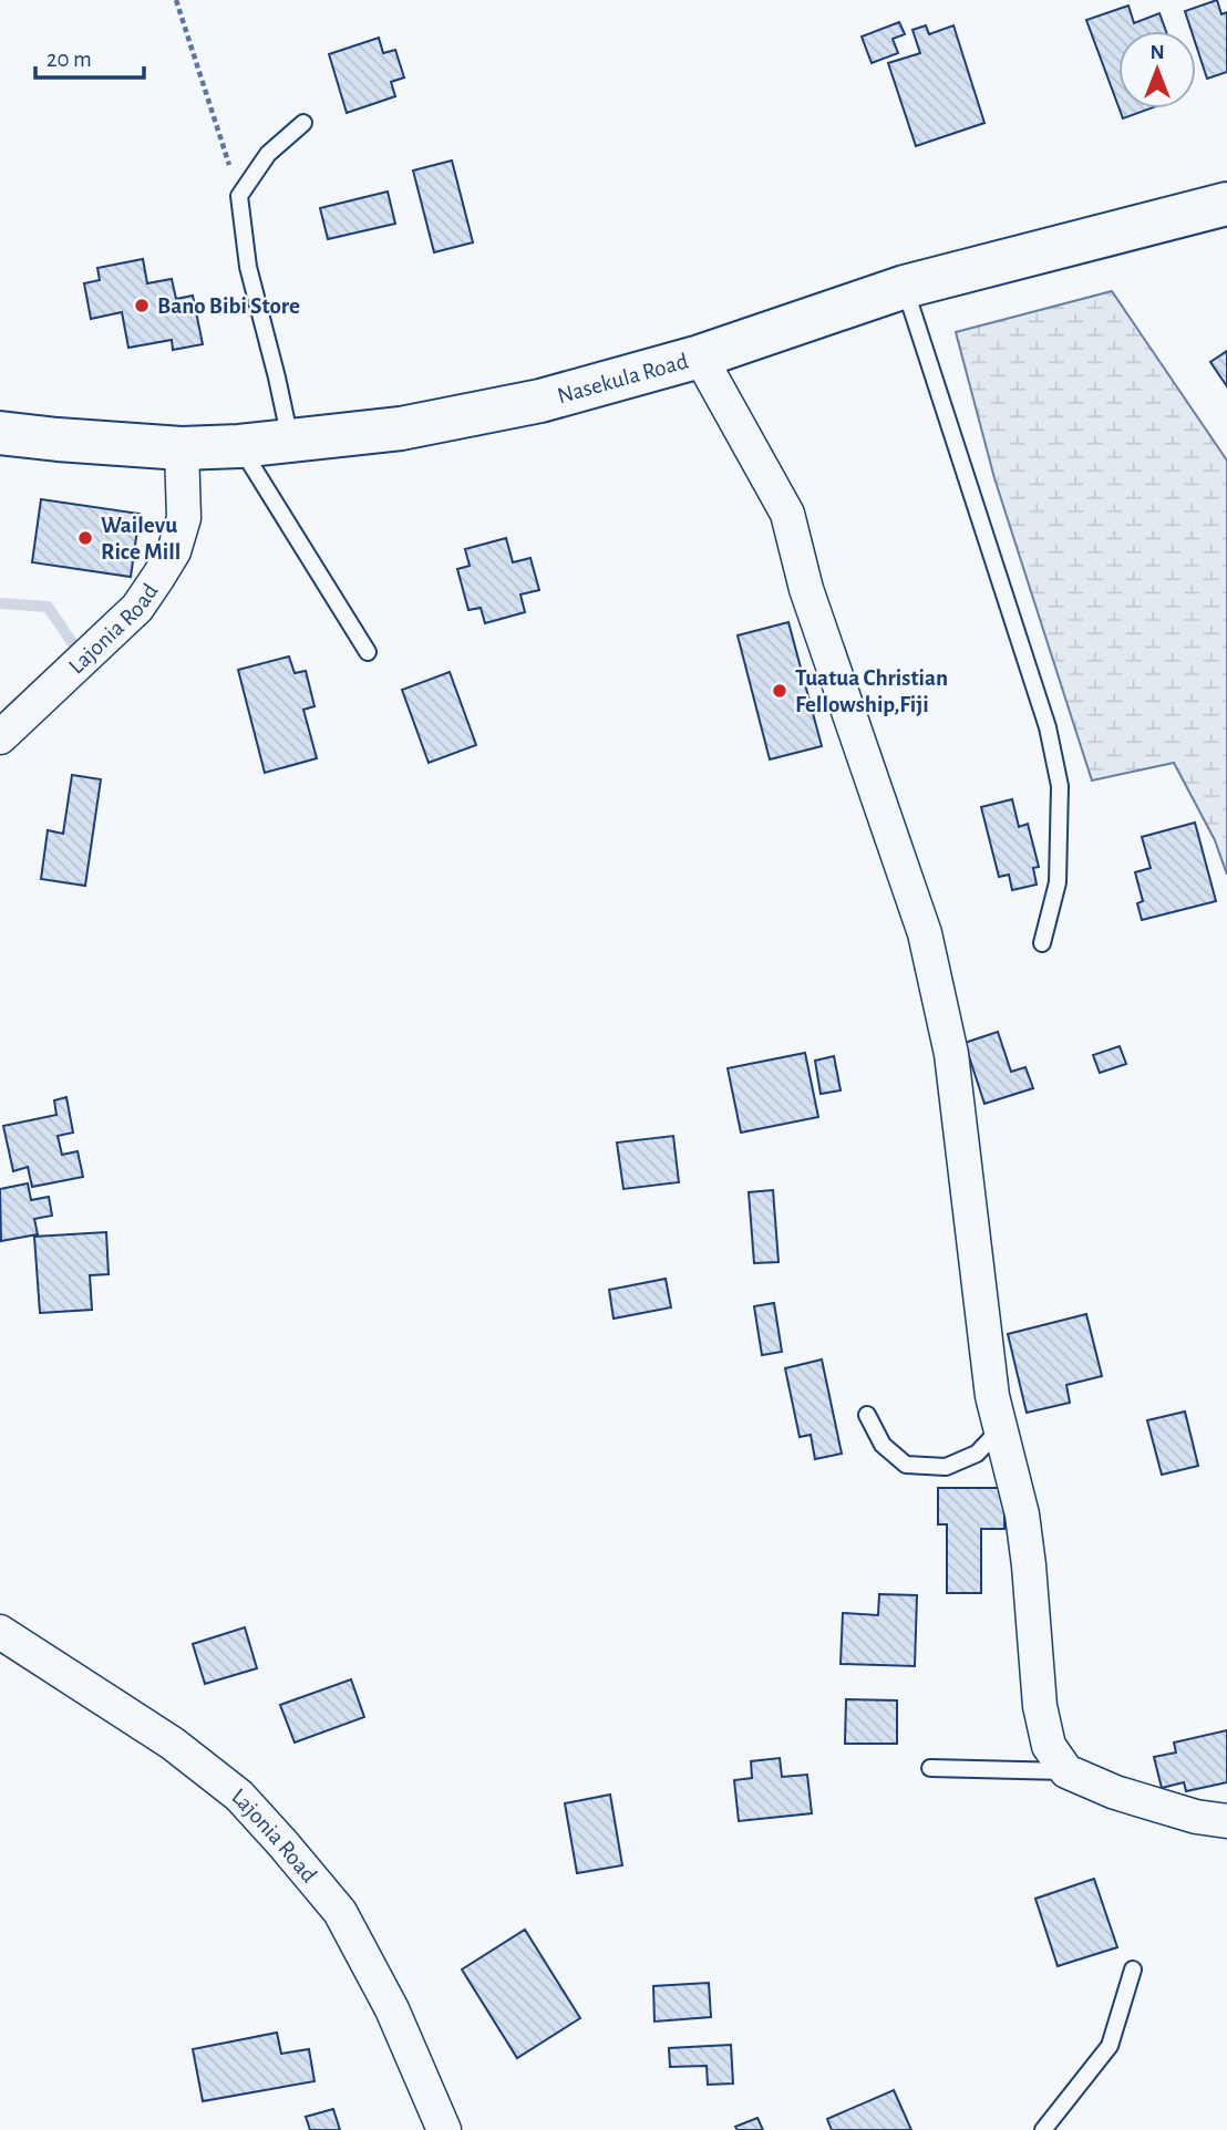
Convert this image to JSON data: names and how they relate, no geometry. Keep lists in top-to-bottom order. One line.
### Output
{"streets":{"main road":["Nasekula Road"],"street":["Lajonia Road"]},"crossings":[["Nasekula Road","Lajonia Road"]],"places":["Bano Bibi Store","Wailevu Rice Mill","Tuatua Christian Fellowship,Fiji"],"scale_bar":"20 m","north":"top"}
